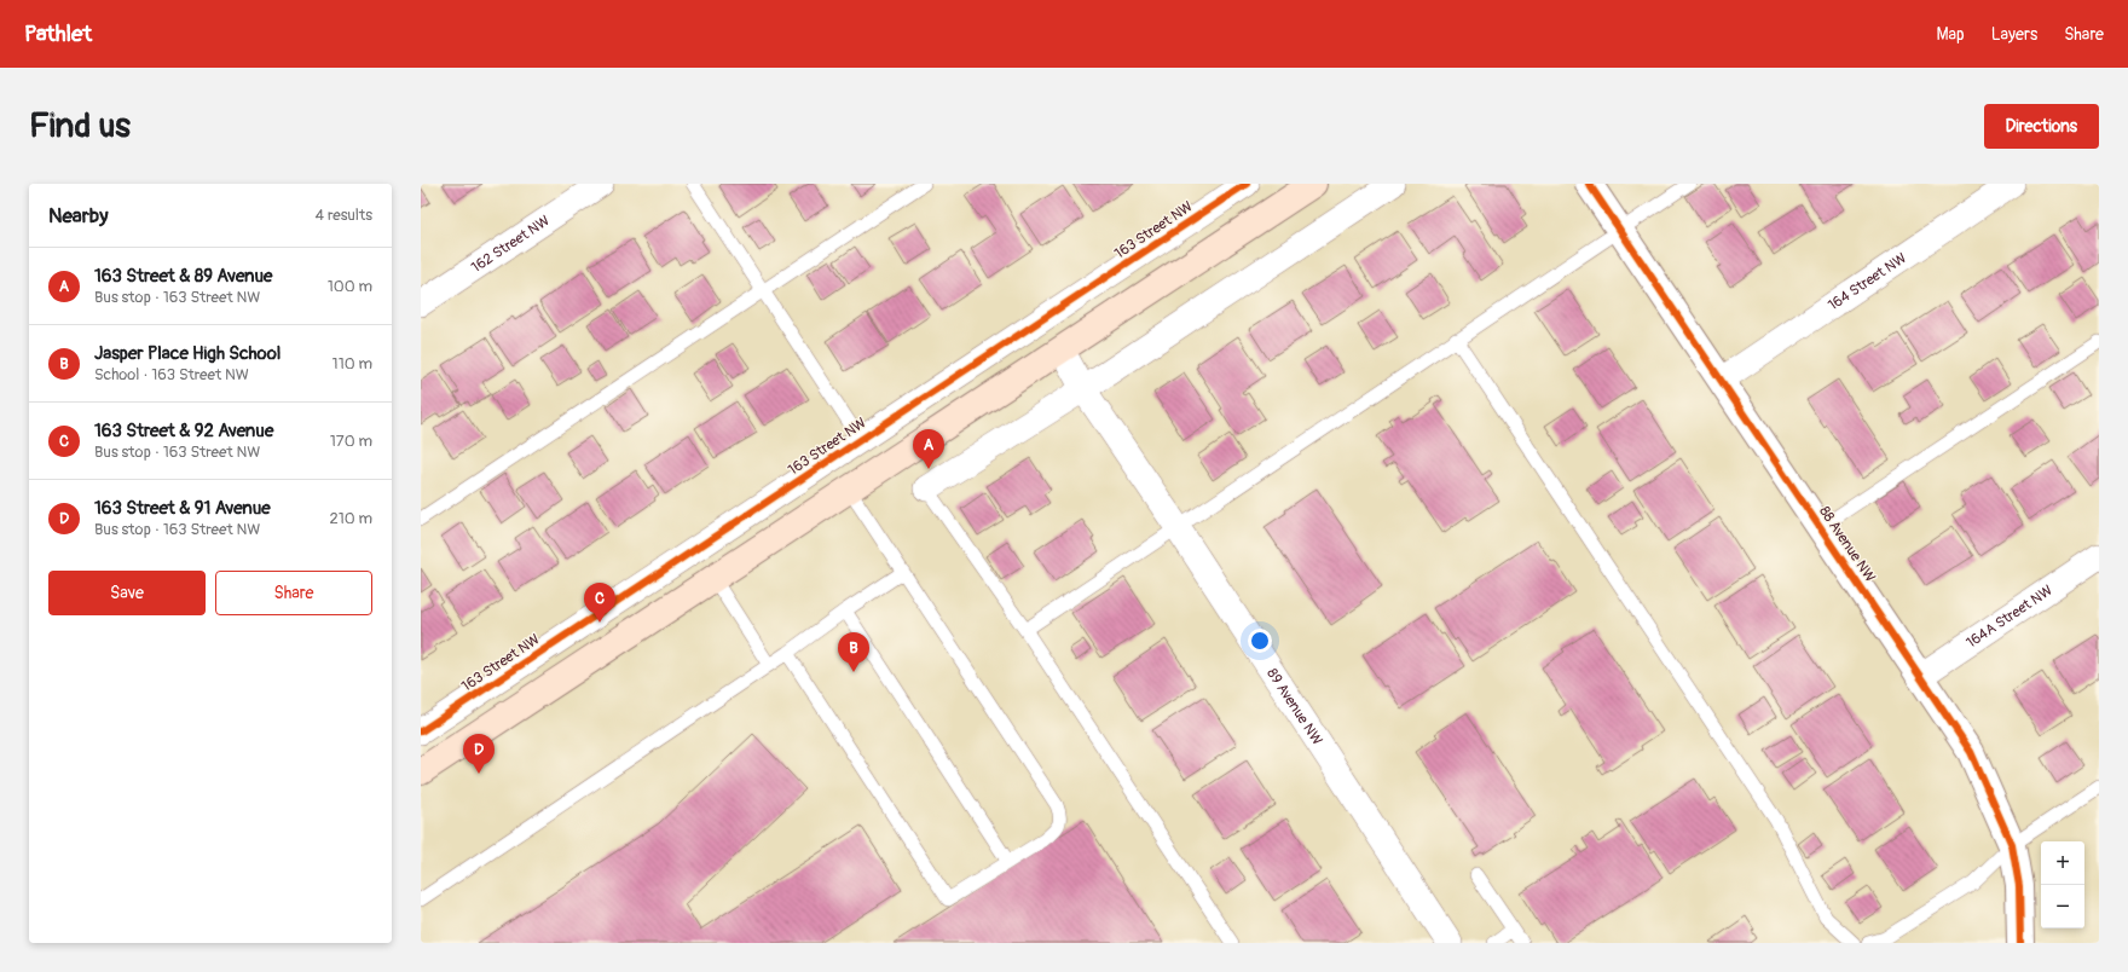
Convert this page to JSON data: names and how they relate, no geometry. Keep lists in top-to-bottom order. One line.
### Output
{"streets":{"street":["163 Street NW","162 Street NW","164 Street NW","88 Avenue NW","164A Street NW","89 Avenue NW"]},"crossings":[["164 Street NW","88 Avenue NW"],["88 Avenue NW","164A Street NW"]],"page":{"header":"Pathlet","nav":["Map","Layers","Share"],"buttons":["Directions",["Save","Share"]],"title":"Find us","heading":["Nearby","4 results"],"list":[{"mark":"A","name":"163 Street & 89 Avenue","note":"Bus stop · 163 Street NW","value":"100 m"},{"mark":"B","name":"Jasper Place High School","note":"School · 163 Street NW","value":"110 m"},{"mark":"C","name":"163 Street & 92 Avenue","note":"Bus stop · 163 Street NW","value":"170 m"},{"mark":"D","name":"163 Street & 91 Avenue","note":"Bus stop · 163 Street NW","value":"210 m"}],"pins":["A","C","B","D"],"map_buttons":["+","−"]}}
